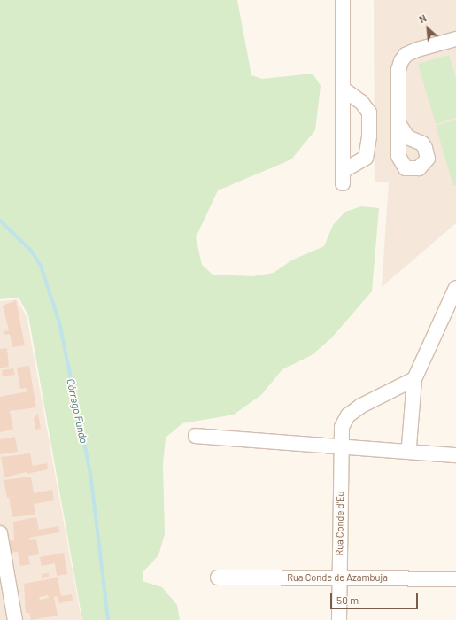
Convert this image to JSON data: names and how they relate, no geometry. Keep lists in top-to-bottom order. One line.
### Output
{"streets":{"street":["Rua Conde d'Eu","Rua Conde de Azambuja"]},"crossings":[["Rua Conde d'Eu","Rua Conde de Azambuja"]],"water":["Córrego Fundo"],"scale_bar":"50 m","north":"top left"}
